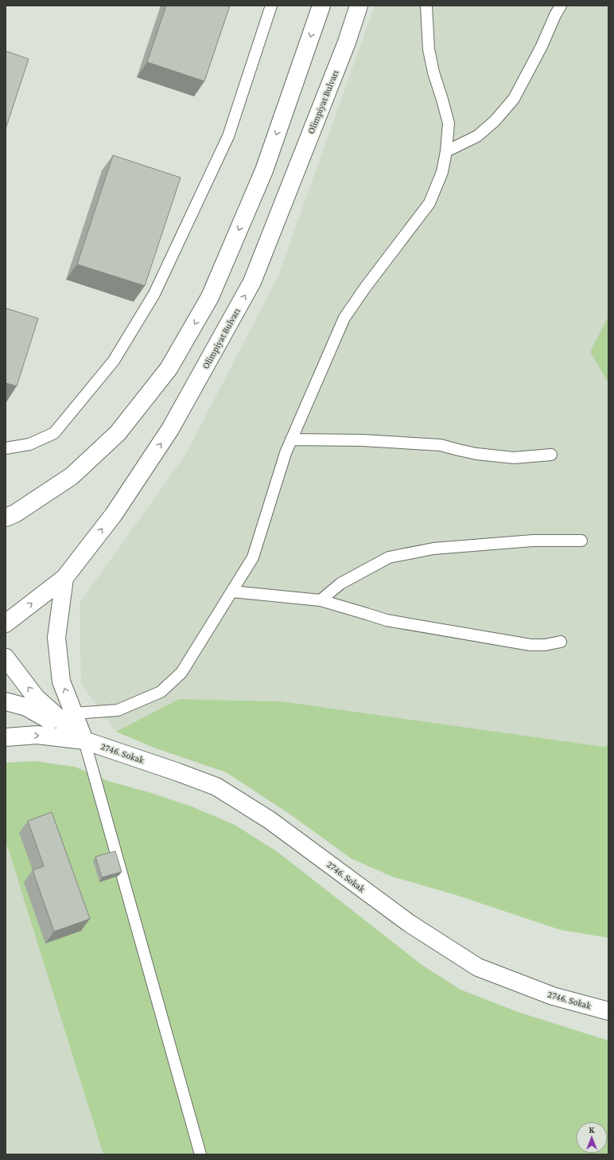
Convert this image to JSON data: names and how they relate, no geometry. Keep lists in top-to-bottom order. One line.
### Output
{"streets":{"main road":["Olimpiyat Bulvarı","2746. Sokak"]},"north":"top"}
